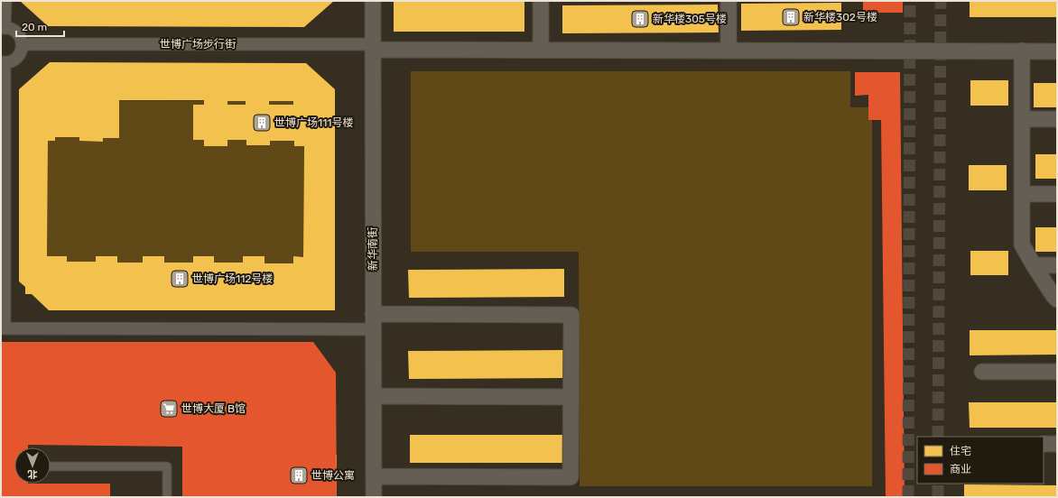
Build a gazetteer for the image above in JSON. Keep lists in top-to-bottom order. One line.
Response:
{"streets":{"street":["世博广场步行街","新华南街"]},"crossings":[["世博广场步行街","新华南街"]],"places":{"building":["新华楼302号楼","新华楼305号楼","世博广场111号楼","世博广场112号楼","世博公寓"],"supermarket":["世博大厦 B馆"]},"legend":["住宅","商业"],"scale_bar":"20 m","north":"bottom"}
